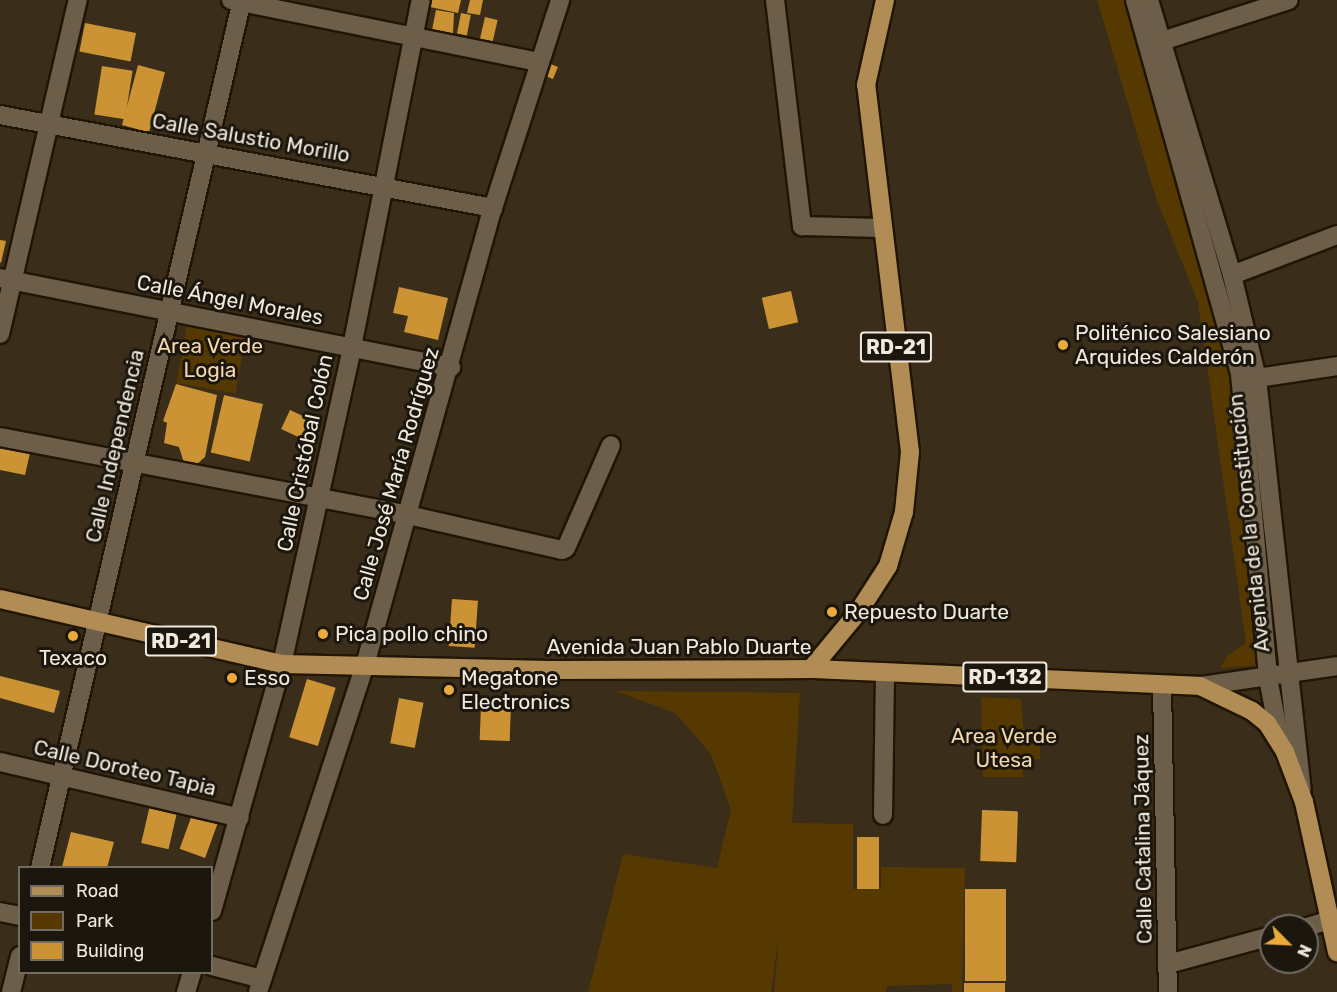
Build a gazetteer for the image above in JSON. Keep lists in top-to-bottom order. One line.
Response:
{"streets":{"main road":["RD-21","Avenida Juan Pablo Duarte","RD-132"],"street":["Calle Salustio Morillo","Calle Ángel Morales","Calle Independencia","Calle Cristóbal Colón","Calle José María Rodríguez","Avenida de la Constitución","Calle Doroteo Tapia","Calle Catalina Jáquez"]},"crossings":[["Calle Salustio Morillo","Calle Independencia"],["Calle Salustio Morillo","Calle Cristóbal Colón"],["Calle Salustio Morillo","Calle José María Rodríguez"],["Calle Ángel Morales","Calle Independencia"],["Calle Ángel Morales","Calle Cristóbal Colón"],["Calle Ángel Morales","Calle José María Rodríguez"],["RD-21","Avenida Juan Pablo Duarte"],["Calle Independencia","Avenida Juan Pablo Duarte"],["Calle Independencia","Calle Doroteo Tapia"],["Calle Cristóbal Colón","Avenida Juan Pablo Duarte"],["Calle Cristóbal Colón","Calle Doroteo Tapia"],["Calle José María Rodríguez","Avenida Juan Pablo Duarte"],["Avenida de la Constitución","Avenida Juan Pablo Duarte"],["Avenida de la Constitución","RD-132"],["Avenida Juan Pablo Duarte","RD-132"],["Avenida Juan Pablo Duarte","Calle Catalina Jáquez"]],"parks":["Area Verde Logia","Area Verde Utesa"],"places":["Politénico Salesiano Arquides Calderón","Repuesto Duarte","Pica pollo chino","Texaco","Esso","Megatone Electronics"],"legend":["Road","Park","Building"],"north":"bottom right"}
